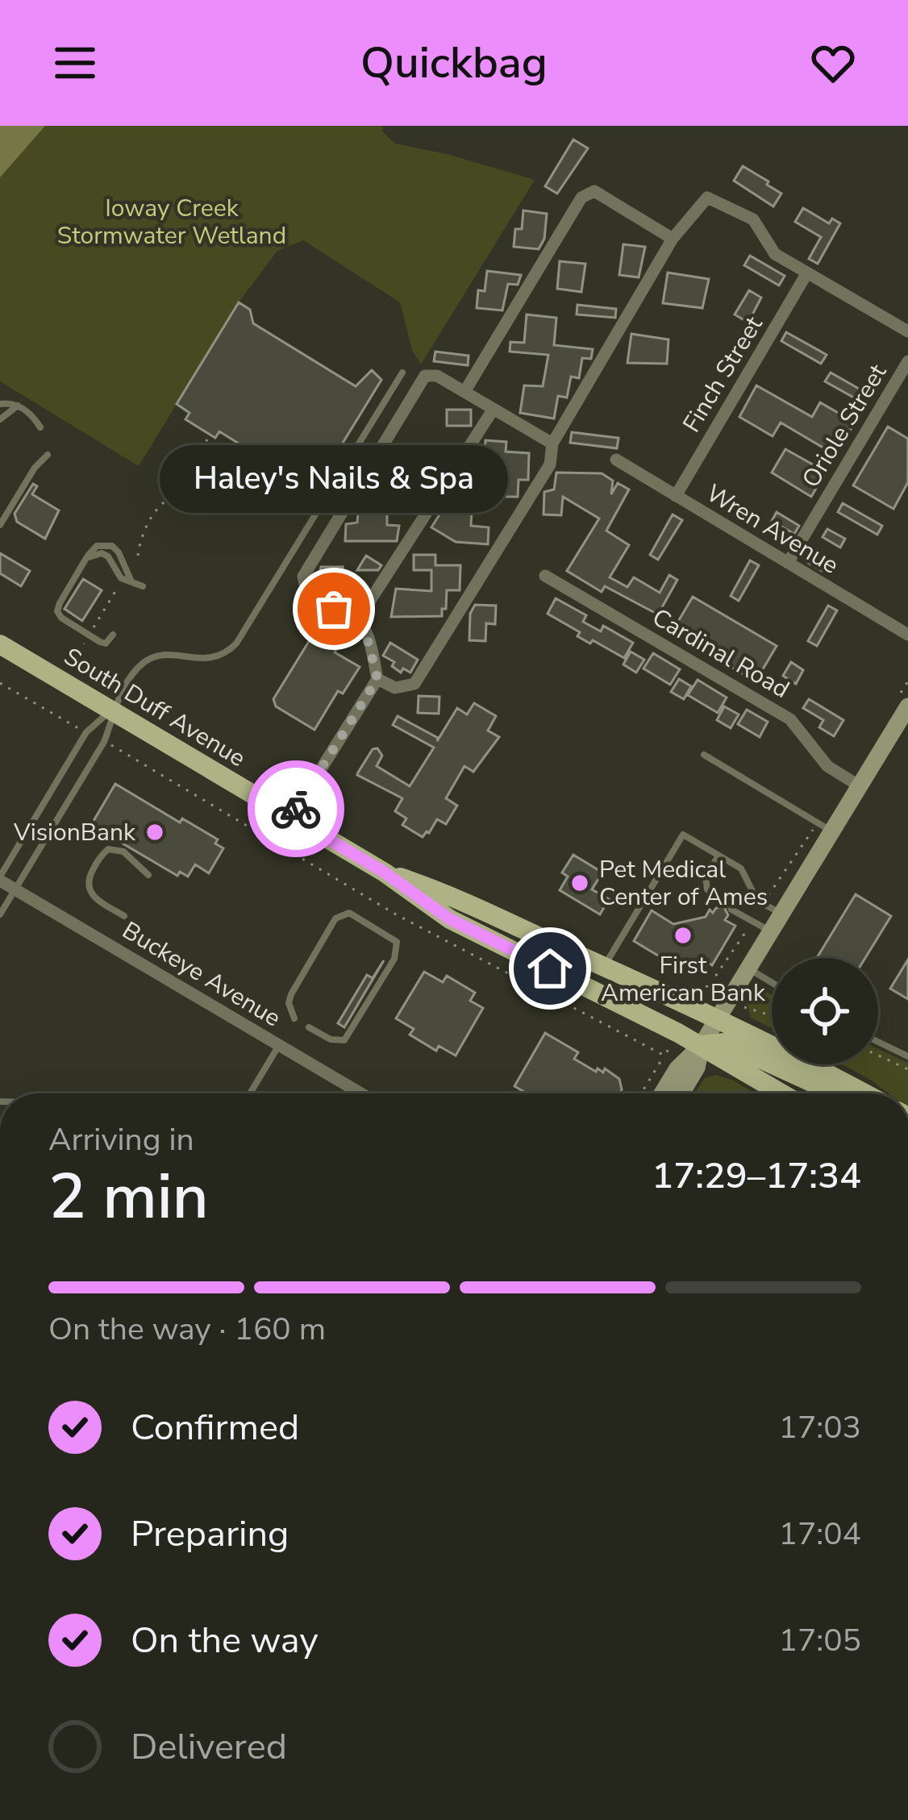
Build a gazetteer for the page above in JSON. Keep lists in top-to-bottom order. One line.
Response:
{"streets":{"main road":["South Duff Avenue"],"street":["Finch Street","Oriole Street","Wren Avenue","Cardinal Road","Buckeye Avenue"]},"crossings":[["Finch Street","Wren Avenue"],["Oriole Street","Wren Avenue"]],"parks":["Ioway Creek Stormwater Wetland"],"places":["Haley's Nails & Spa","VisionBank","Pet Medical Center of Ames","First American Bank"],"page":{"header":"Quickbag","bubble":"Haley's Nails & Spa","heading":["2 min","Arriving in","17:29–17:34"],"bar":"On the way · 160 m","list":[["Confirmed","17:03"],["Preparing","17:04"],["On the way","17:05"],"Delivered"]}}
